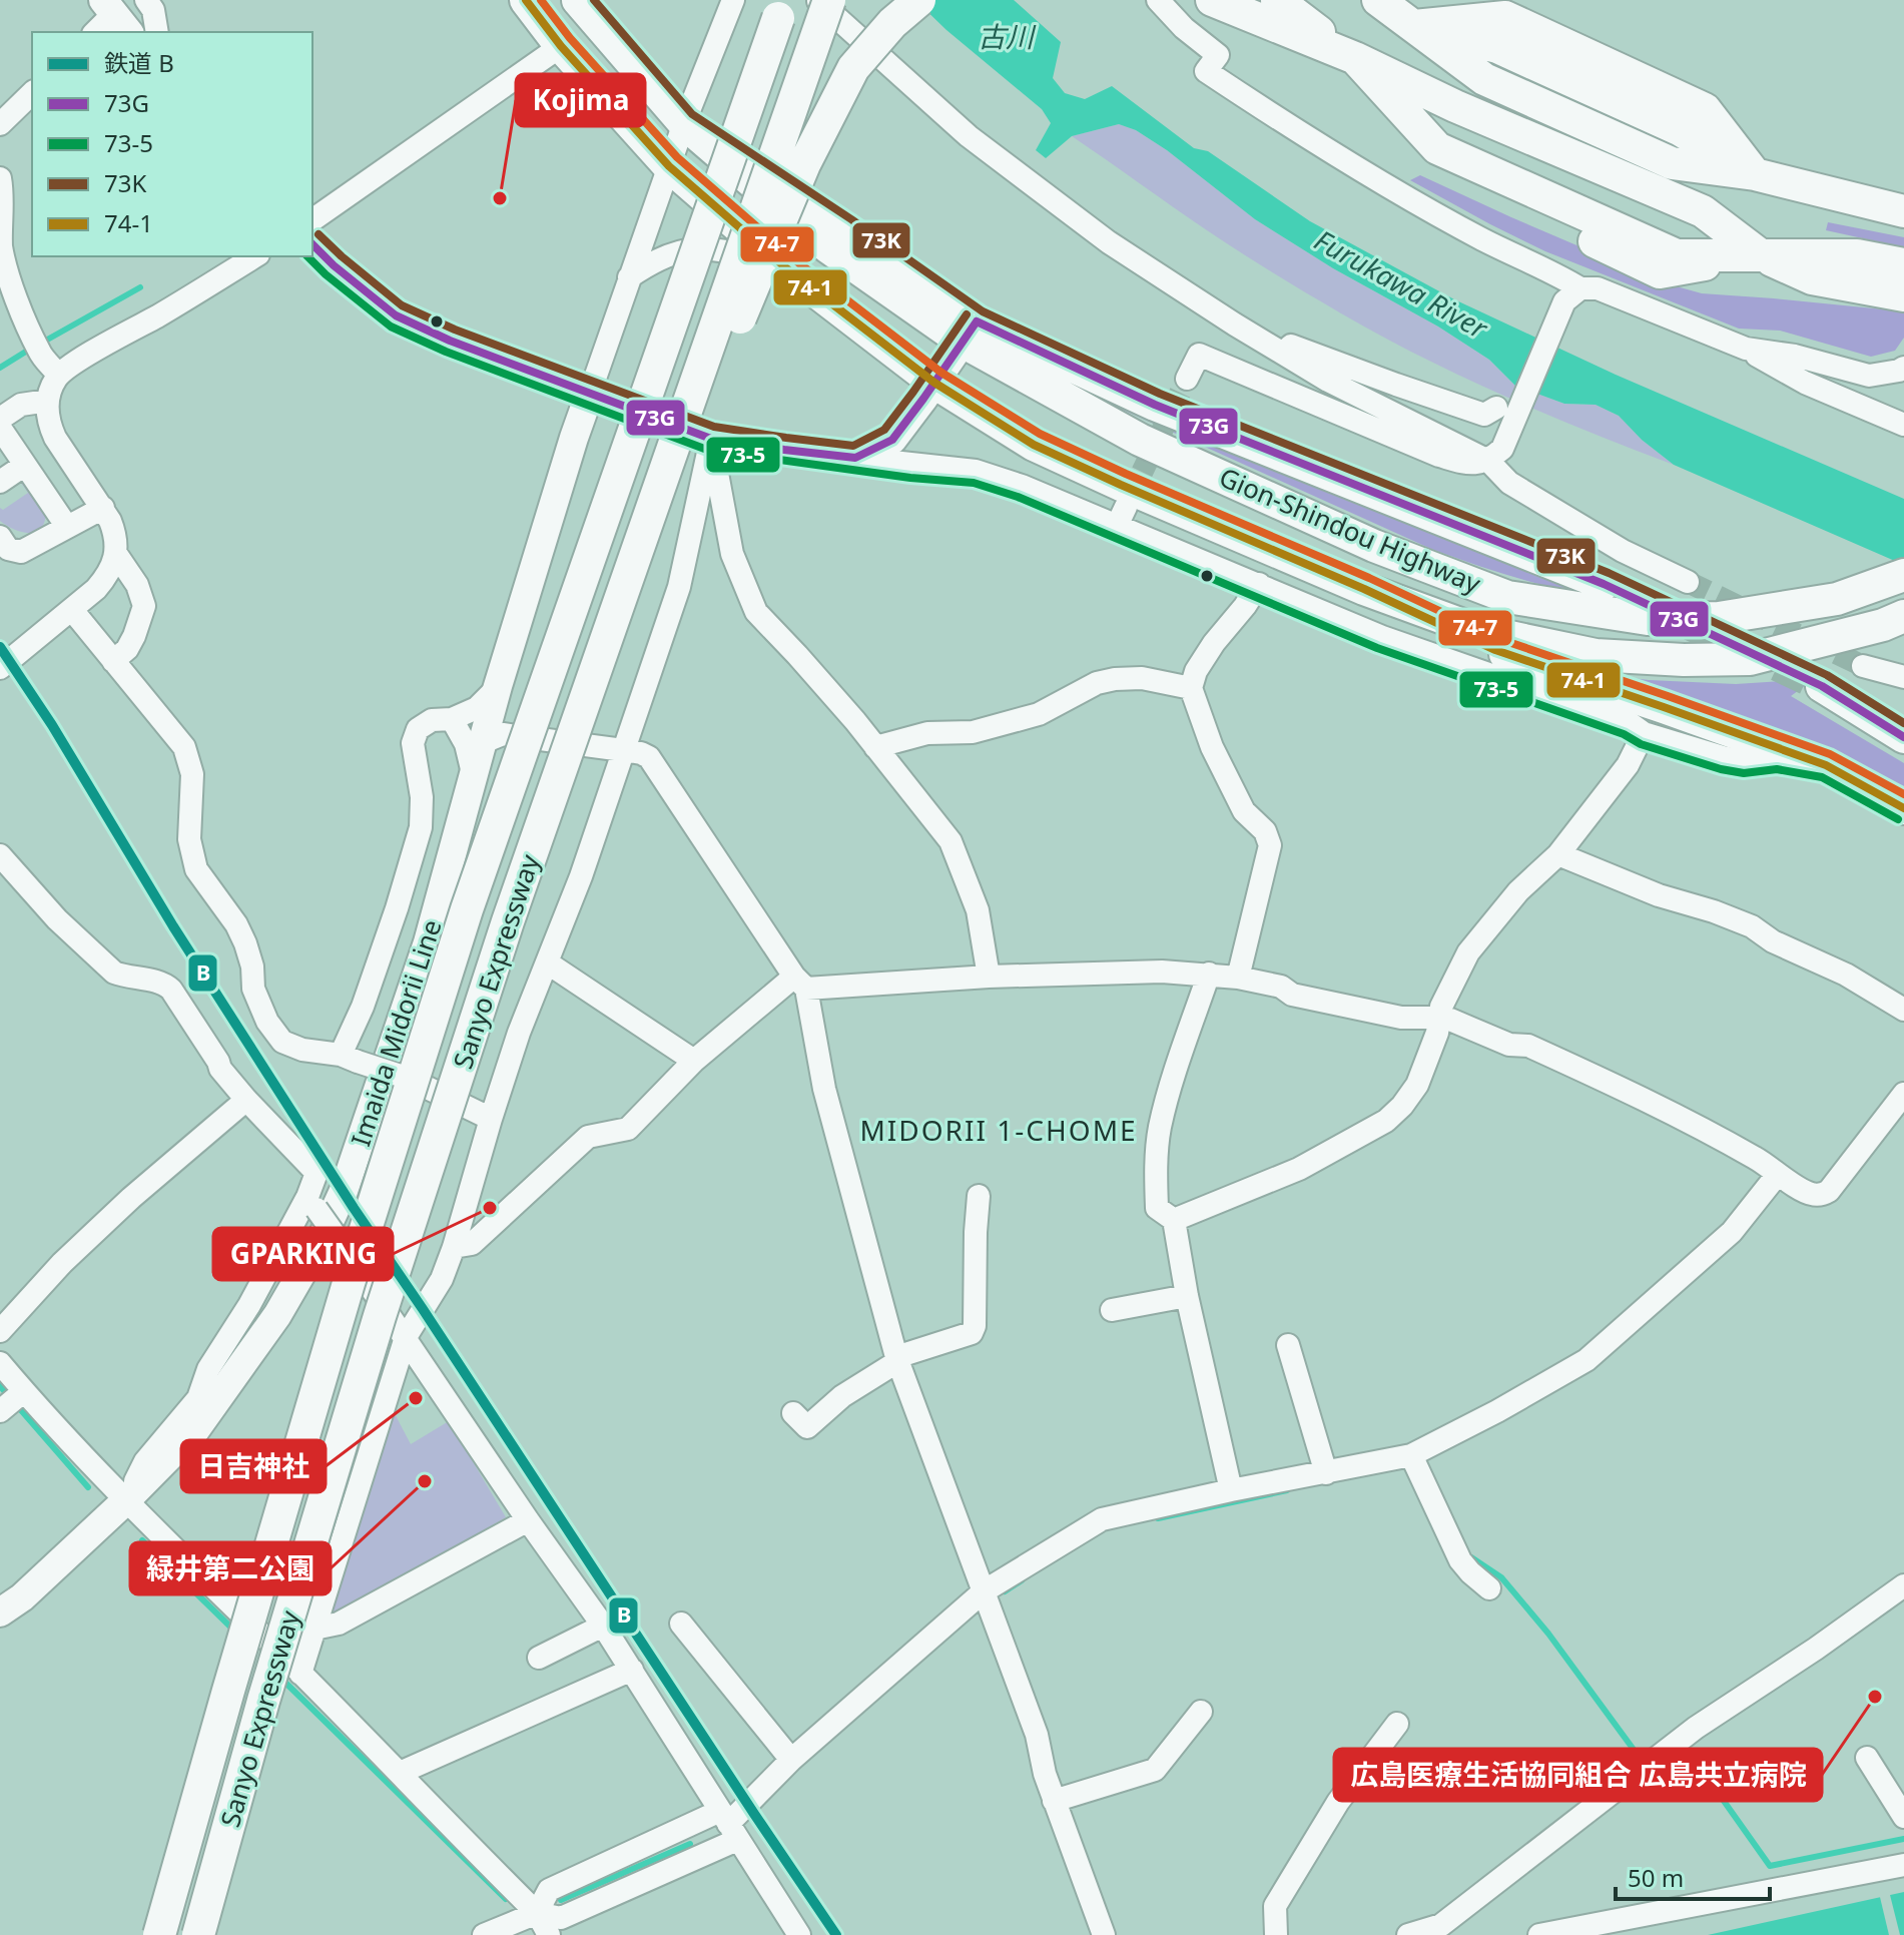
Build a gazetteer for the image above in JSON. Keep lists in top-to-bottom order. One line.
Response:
{"streets":{"highway":["Gion-Shindou Highway","Sanyo Expressway"],"main road":["Imaida Midorii Line"]},"districts":["MIDORII 1-CHOME"],"water":["古川","Furukawa River"],"places":["Kojima","GPARKING","日吉神社","緑井第二公園","広島医療生活協同組合 広島共立病院"],"lines":["transit line 73K","transit line 74-1","transit line 74-7","transit line 73G","transit line 73-5","rail line B"],"legend":["鉄道 B","73G","73-5","73K","74-1"],"scale_bar":"50 m"}
